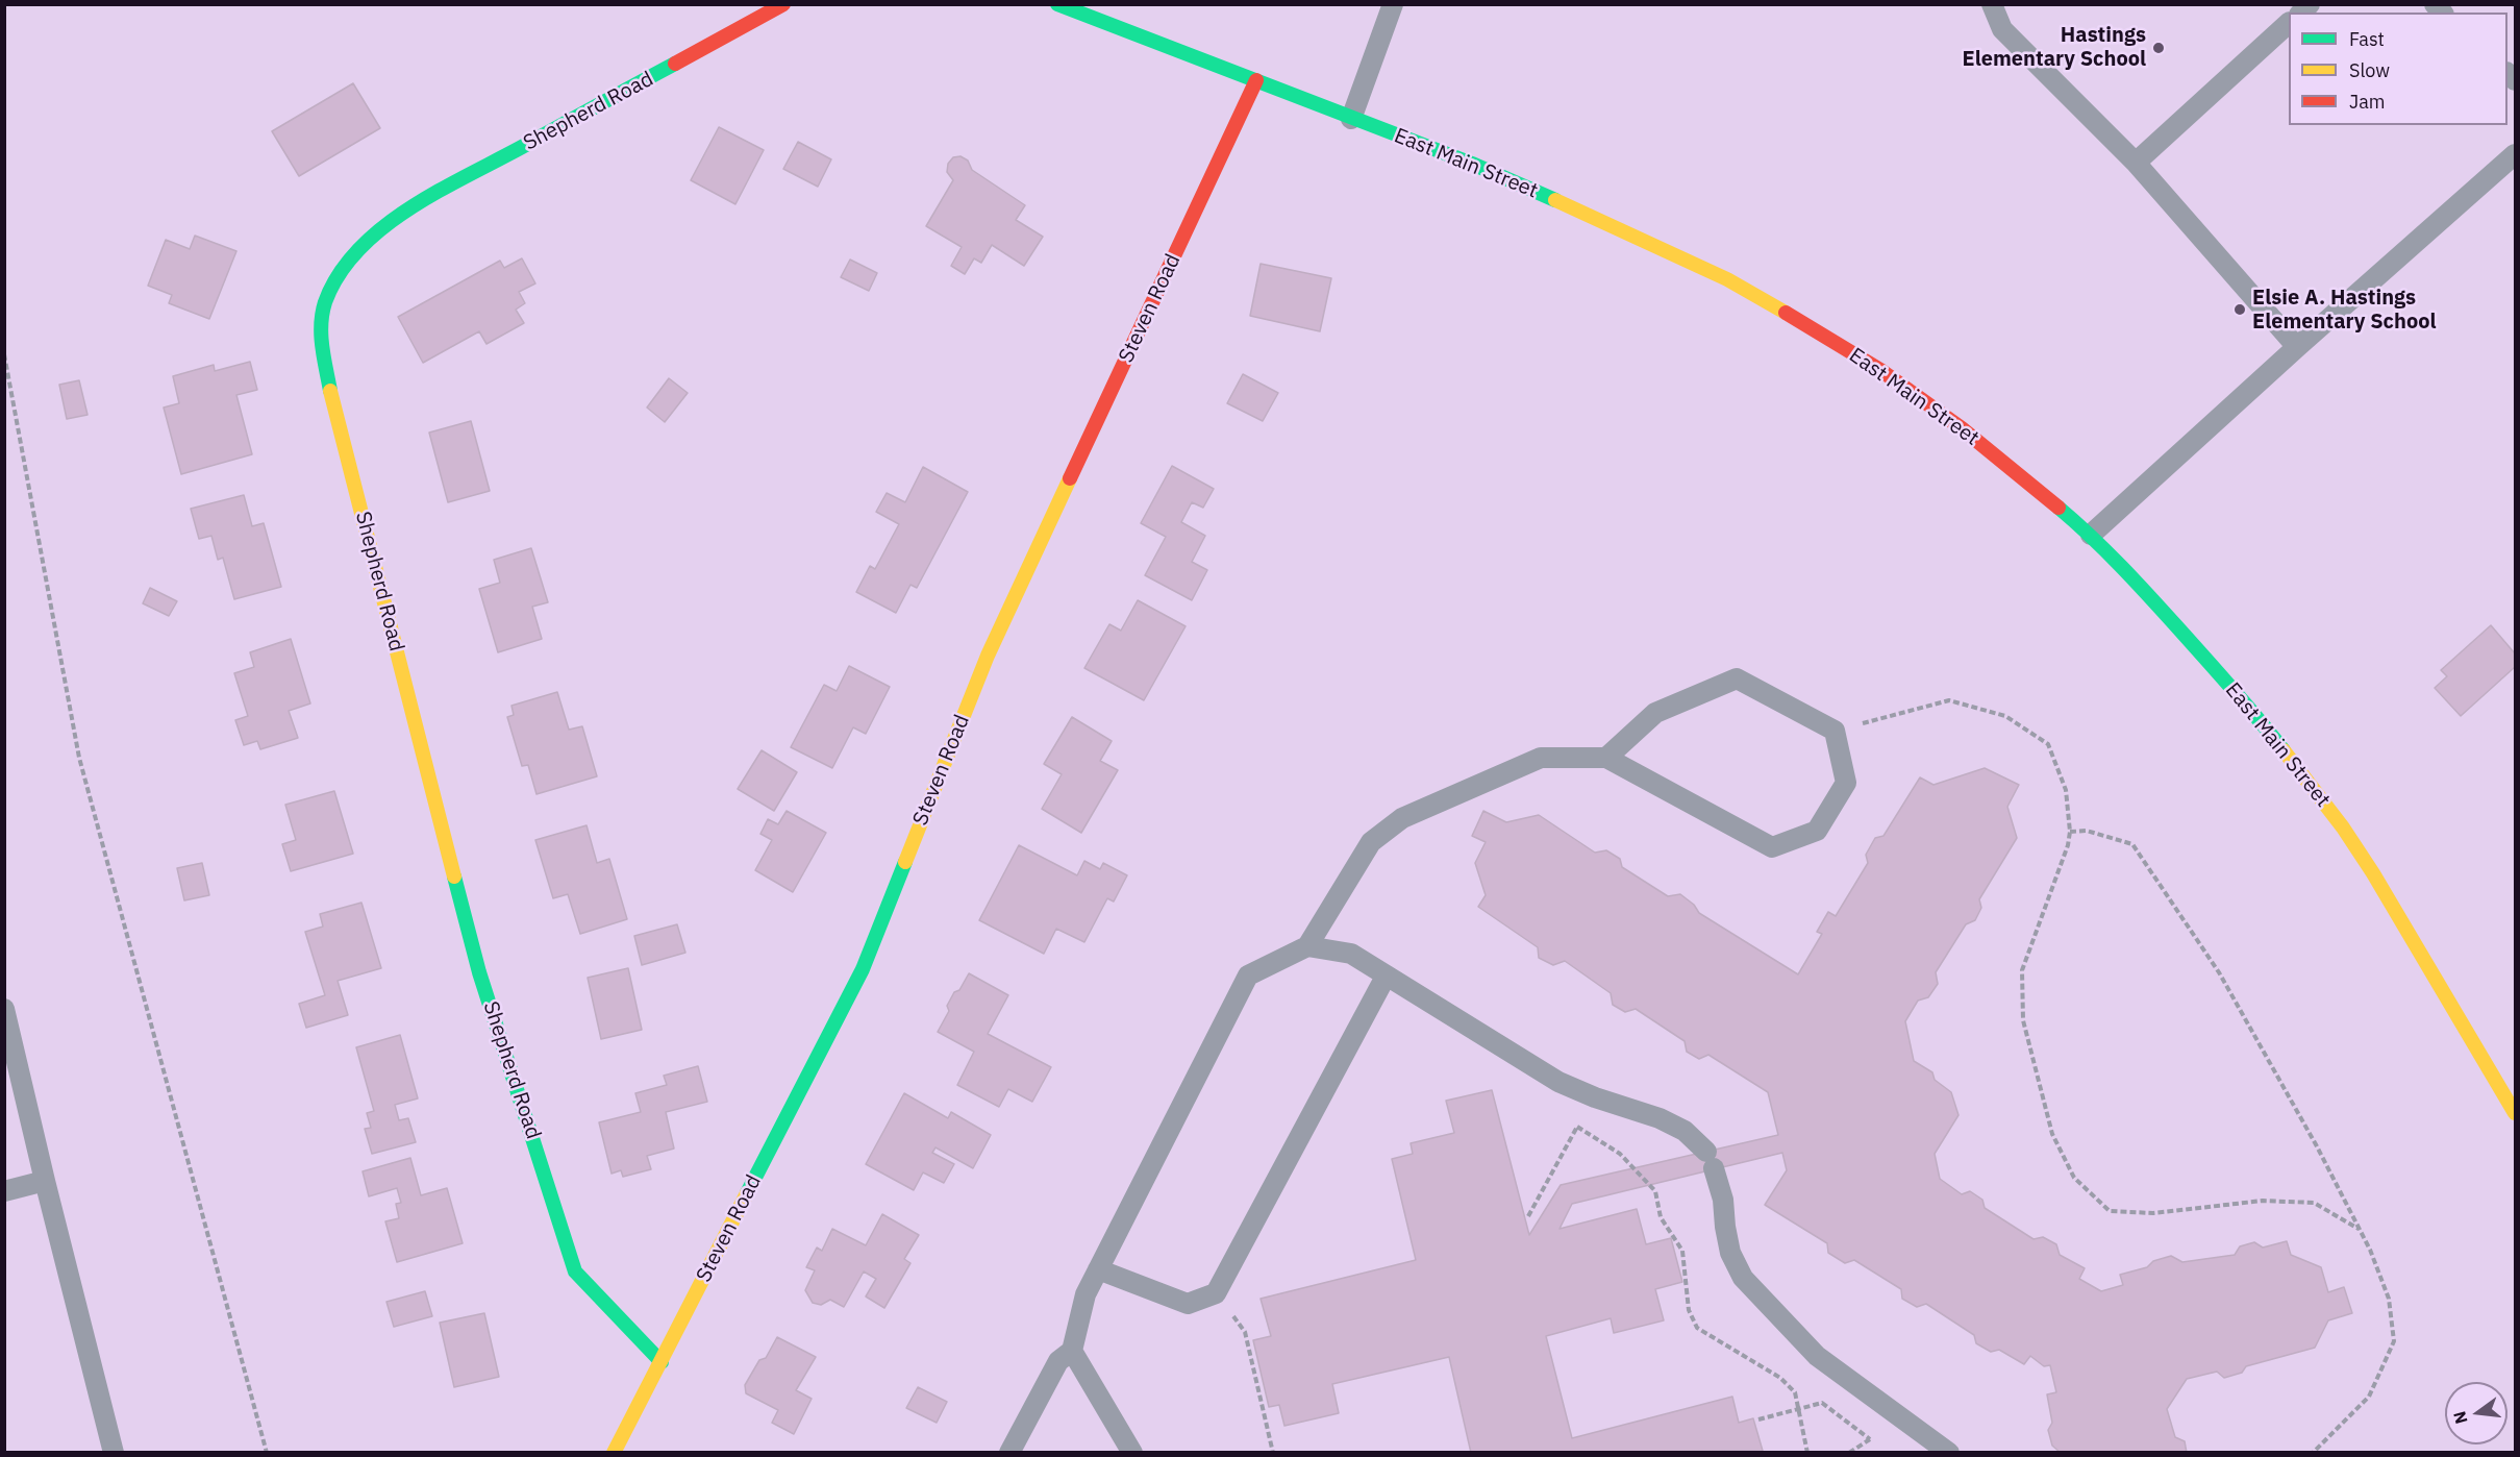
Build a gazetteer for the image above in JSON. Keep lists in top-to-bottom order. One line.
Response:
{"streets":{"street":["Shepherd Road","East Main Street","Steven Road"]},"crossings":[["Shepherd Road","Steven Road"],["East Main Street","Steven Road"]],"places":["Hastings Elementary School","Elsie A. Hastings Elementary School"],"legend":["Fast","Slow","Jam"],"north":"left"}
